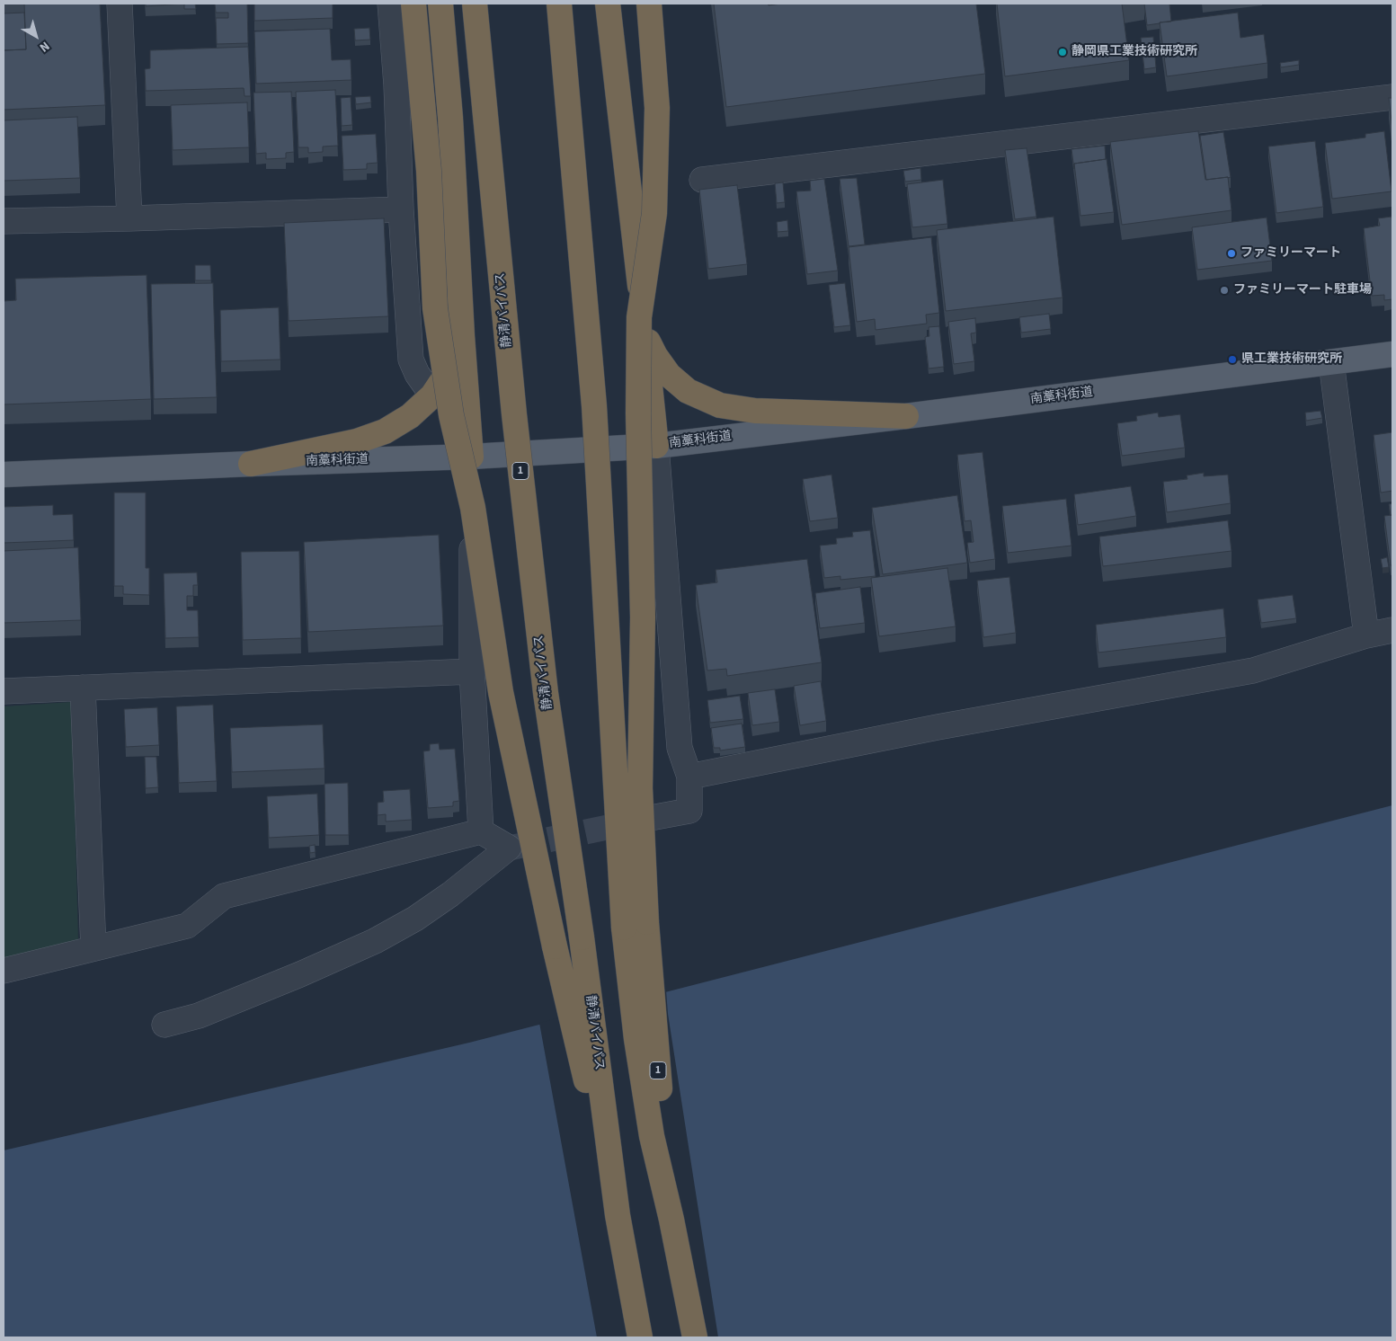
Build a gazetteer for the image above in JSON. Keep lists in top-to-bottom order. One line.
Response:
{"streets":{"highway":["静清バイパス","1"],"main road":["南藁科街道"]},"crossings":[["静清バイパス","1"]],"places":["静岡県工業技術研究所","ファミリーマート","ファミリーマート駐車場","県工業技術研究所"],"north":"bottom right"}
